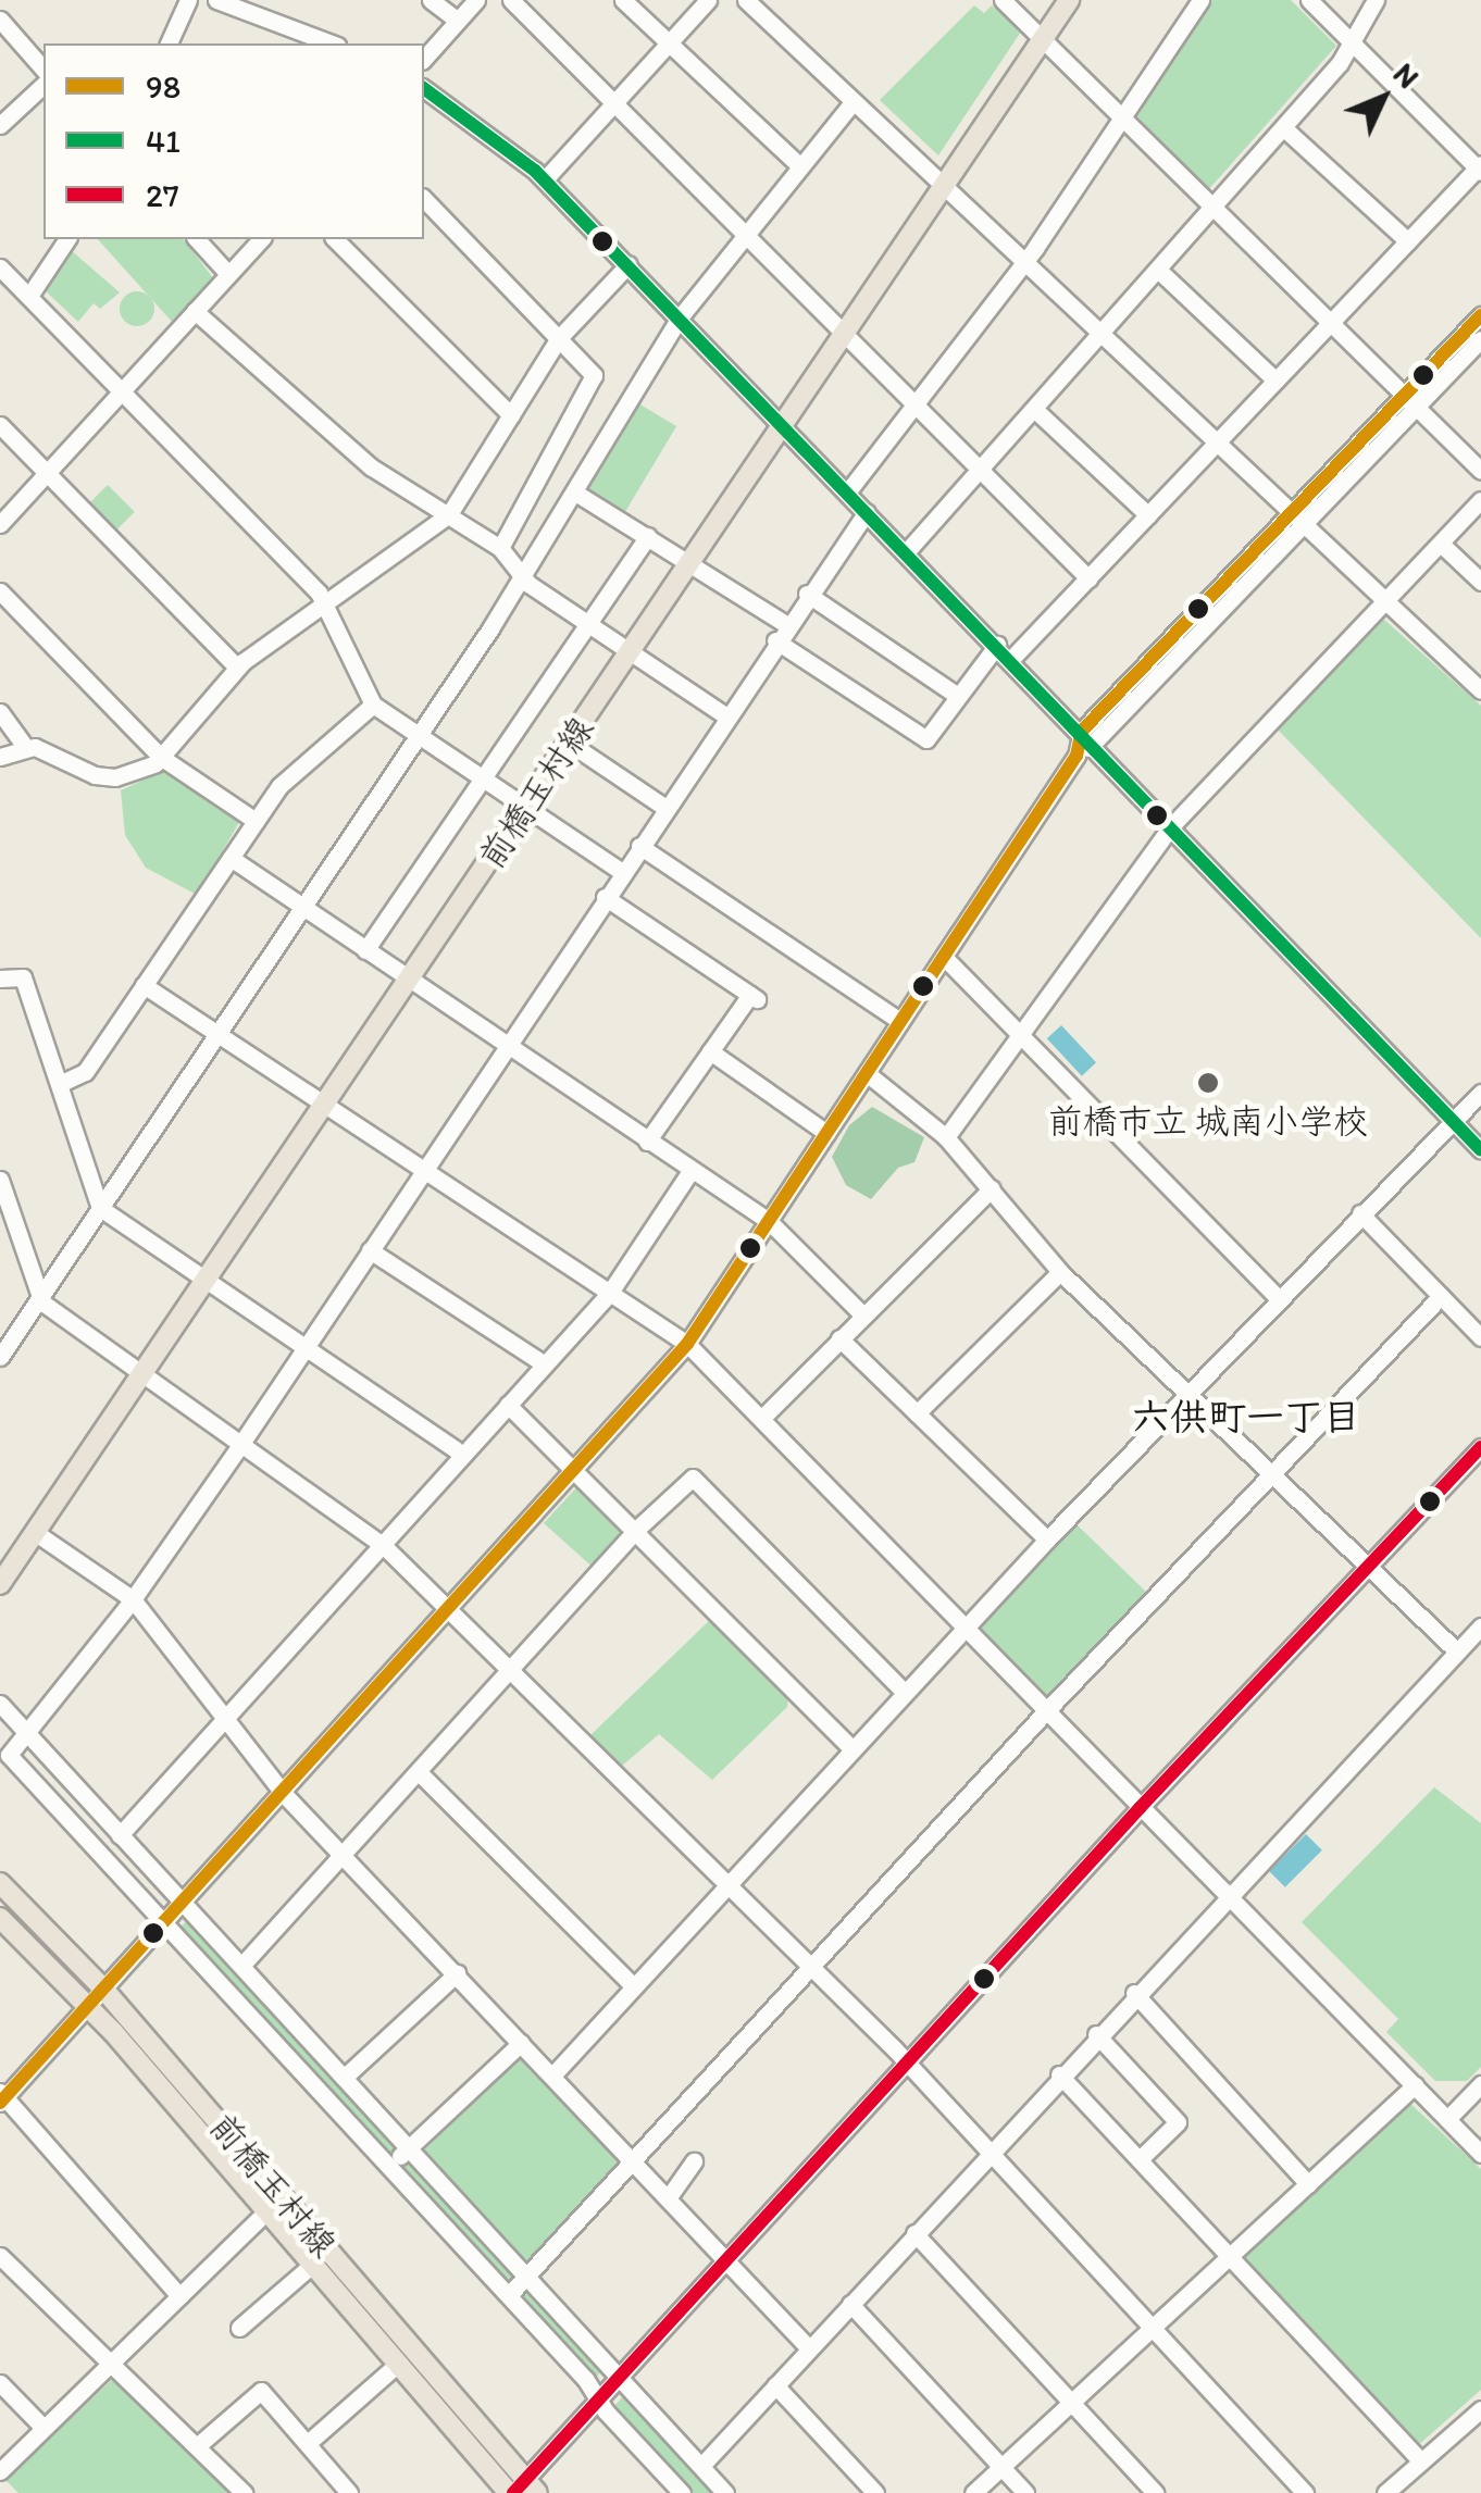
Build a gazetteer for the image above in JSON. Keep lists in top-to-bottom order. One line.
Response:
{"streets":{"main road":["前橋玉村線"]},"districts":["六供町一丁目"],"places":["前橋市立 城南小学校"],"lines":["transit line 41","transit line 98","transit line 27"],"legend":["98","41","27"],"north":"top right"}
